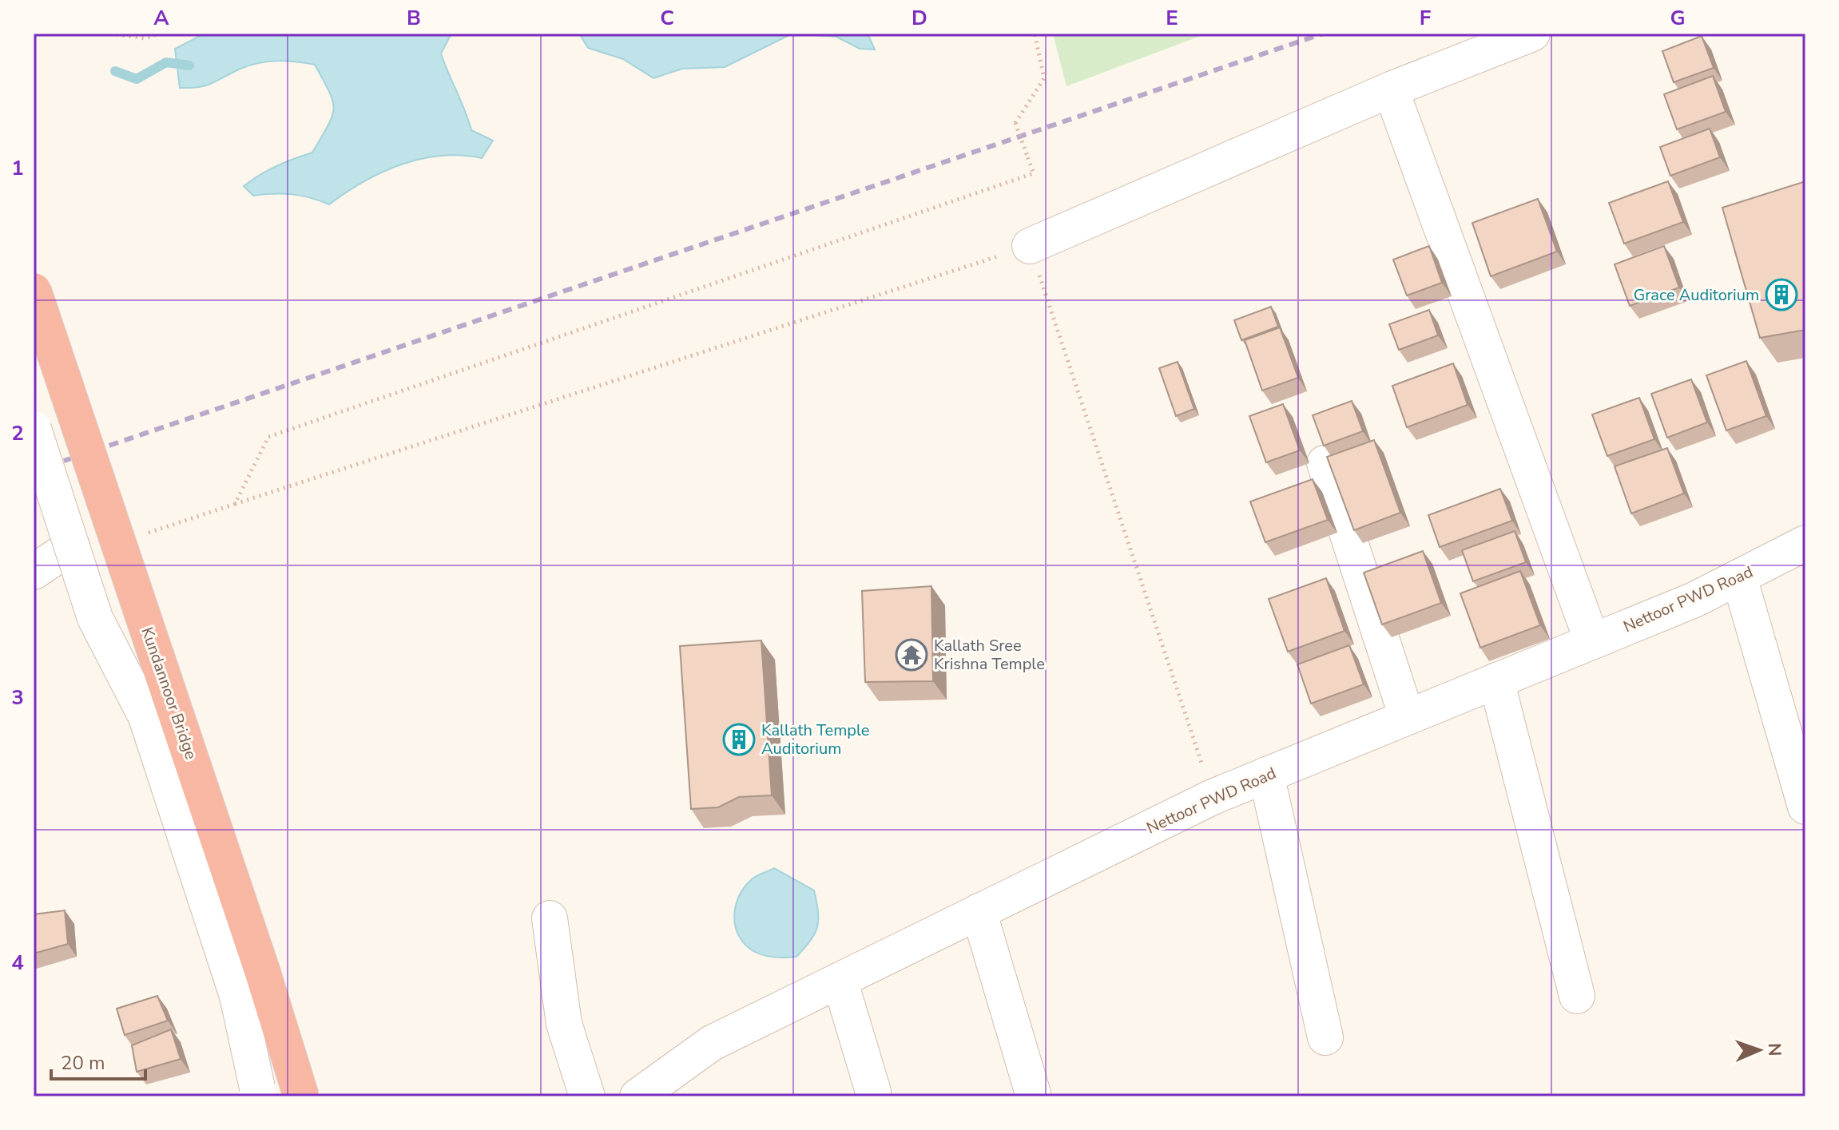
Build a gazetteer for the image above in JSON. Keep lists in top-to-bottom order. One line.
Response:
{"streets":{"highway":["Kundannoor Bridge"],"street":["Nettoor PWD Road"]},"places":{"building":["Grace Auditorium","Kallath Temple Auditorium"],"temple":["Kallath Sree Krishna Temple"]},"scale_bar":"20 m","north":"right","grid":{"columns":["A","B","C","D","E","F","G"],"rows":["1","2","3","4"]}}
